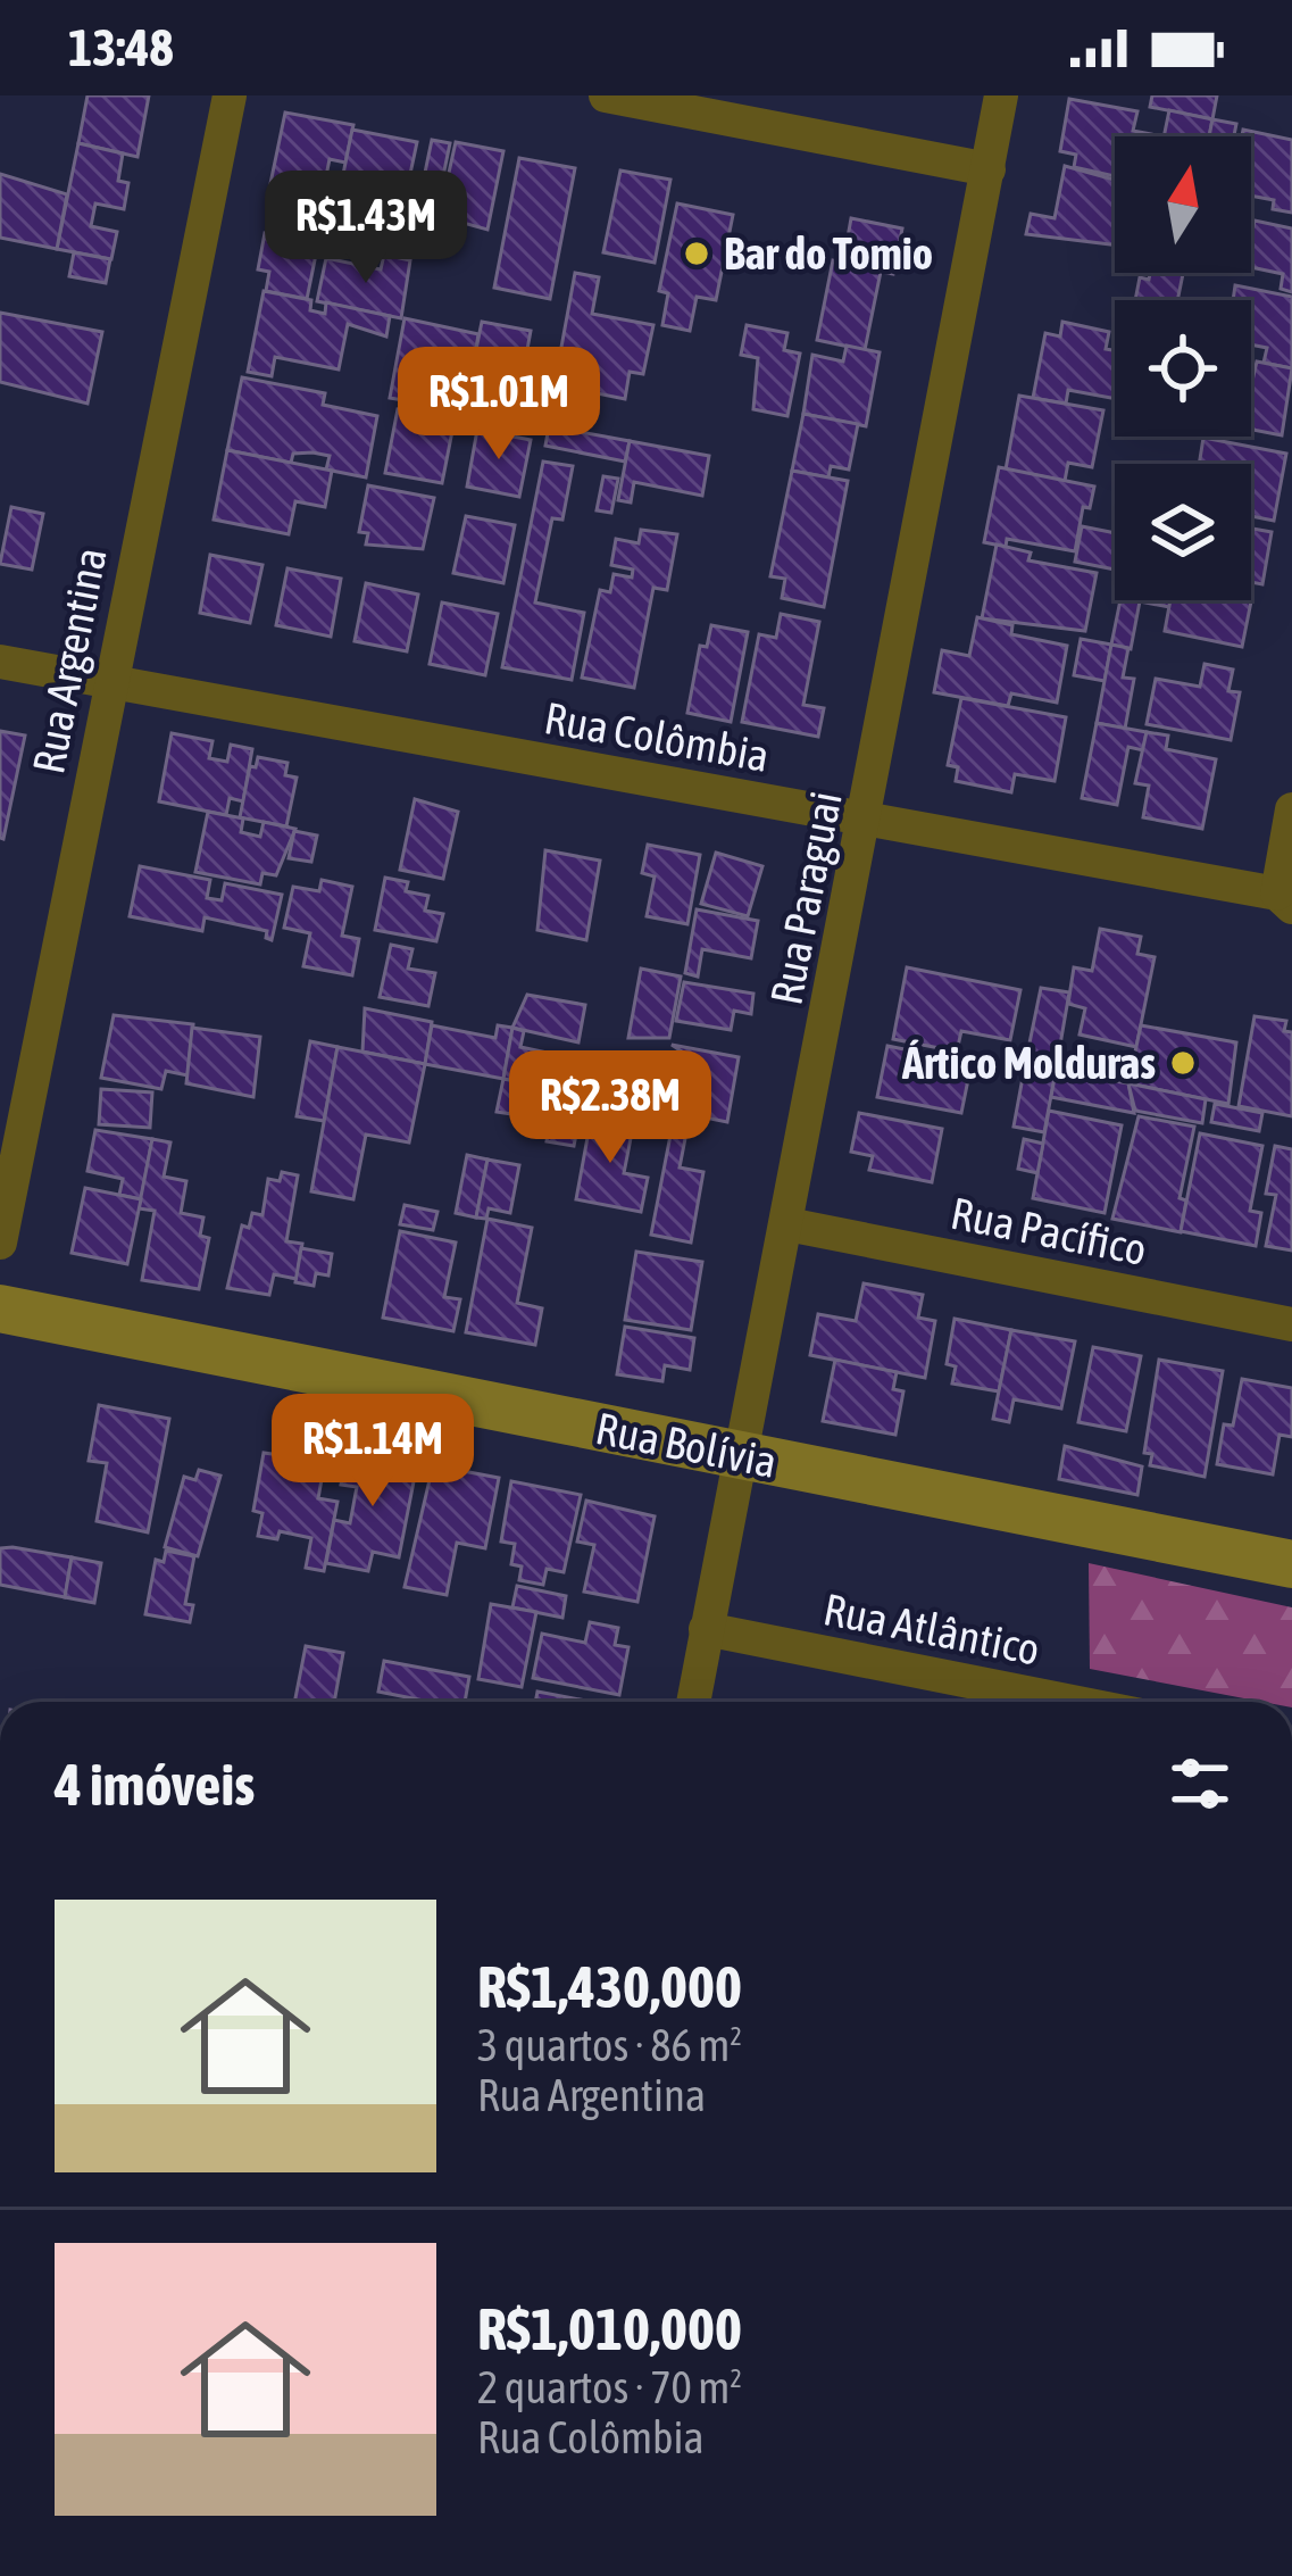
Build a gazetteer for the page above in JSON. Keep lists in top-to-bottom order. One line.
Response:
{"streets":{"street":["Rua Argentina","Rua Colômbia","Rua Paraguai","Rua Pacífico","Rua Bolívia","Rua Atlântico"]},"crossings":[["Rua Argentina","Rua Colômbia"],["Rua Colômbia","Rua Paraguai"],["Rua Paraguai","Rua Pacífico"],["Rua Paraguai","Rua Bolívia"],["Rua Paraguai","Rua Atlântico"]],"places":["Bar do Tomio","Ártico Molduras"],"north":"top","page":{"status":"13:48","price":["R$1.43M","R$1.01M","R$2.38M","R$1.14M"],"heading":"4 imóveis","list":[{"name":"R$1,430,000","note":"3 quartos · 86 m² · Rua Argentina"},{"name":"R$1,010,000","note":"2 quartos · 70 m² · Rua Colômbia"}]}}
